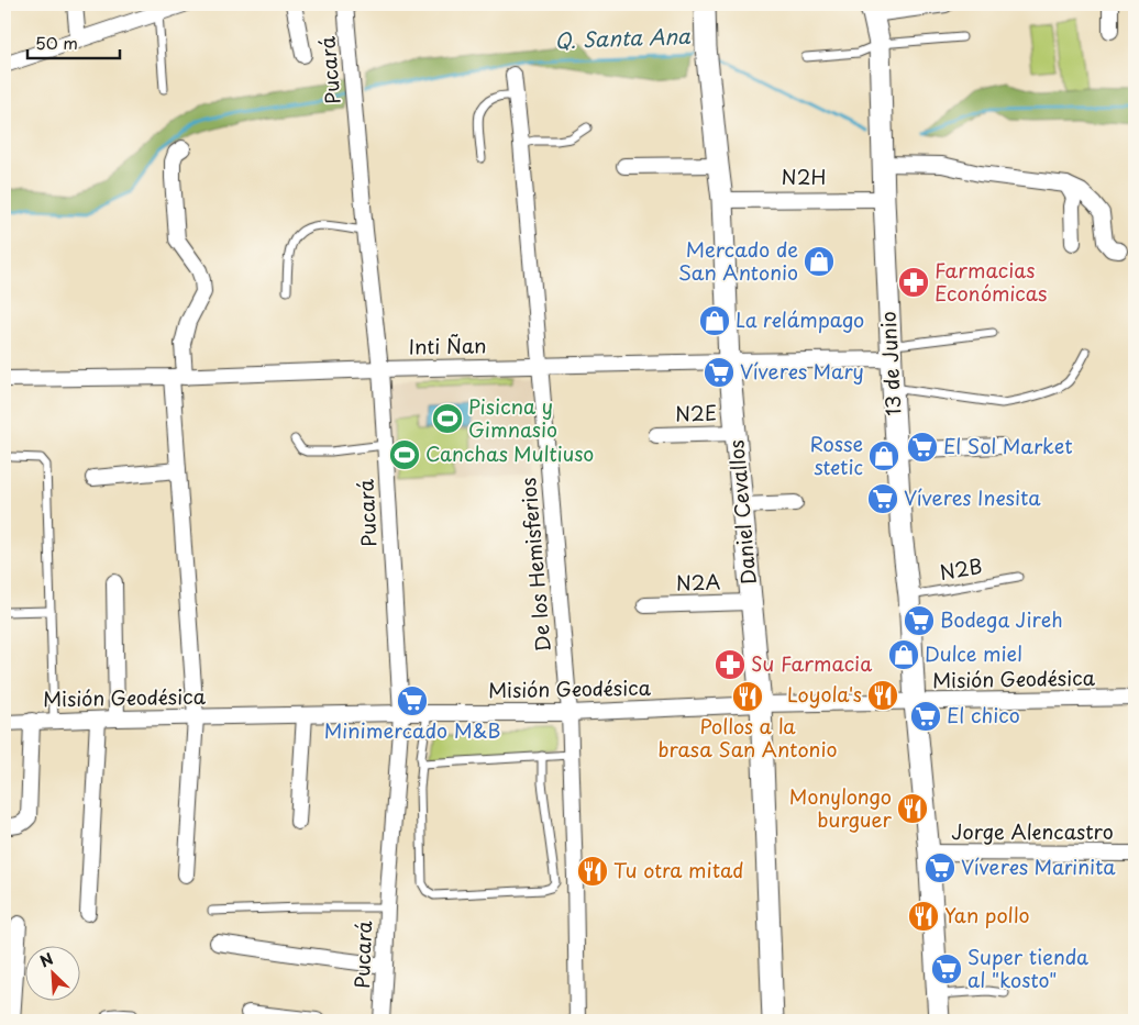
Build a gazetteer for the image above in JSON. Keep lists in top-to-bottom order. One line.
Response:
{"streets":{"street":["Pucará","N2H","Inti Ñan","13 de Junio","N2E","Daniel Cevallos","De los Hemisferios","N2A","Misión Geodésica","Jorge Alencastro"],"lane":["N2B"]},"crossings":[["Pucará","Inti Ñan"],["Pucará","Misión Geodésica"],["N2H","13 de Junio"],["N2H","Daniel Cevallos"],["Inti Ñan","13 de Junio"],["Inti Ñan","Daniel Cevallos"],["Inti Ñan","De los Hemisferios"],["13 de Junio","N2B"],["13 de Junio","Misión Geodésica"],["13 de Junio","Jorge Alencastro"],["N2E","Daniel Cevallos"],["Daniel Cevallos","N2A"],["Daniel Cevallos","Misión Geodésica"],["De los Hemisferios","Misión Geodésica"]],"water":["Q. Santa Ana"],"places":{"shop":["Mercado de San Antonio","La relámpago","Rosse stetic","Dulce miel"],"pharmacy":["Farmacias Económicas","Su Farmacia"],"supermarket":["Víveres Mary","El Sol Market","Víveres Inesita","Bodega Jireh","Minimercado M&B","El chico","Víveres Marinita","Super tienda al \"kosto\""],"sports":["Pisicna y Gimnasio","Canchas Multiuso"],"restaurant":["Loyola's","Pollos a la brasa San Antonio","Monylongo burguer","Tu otra mitad","Yan pollo"]},"scale_bar":"50 m","north":"top left"}
